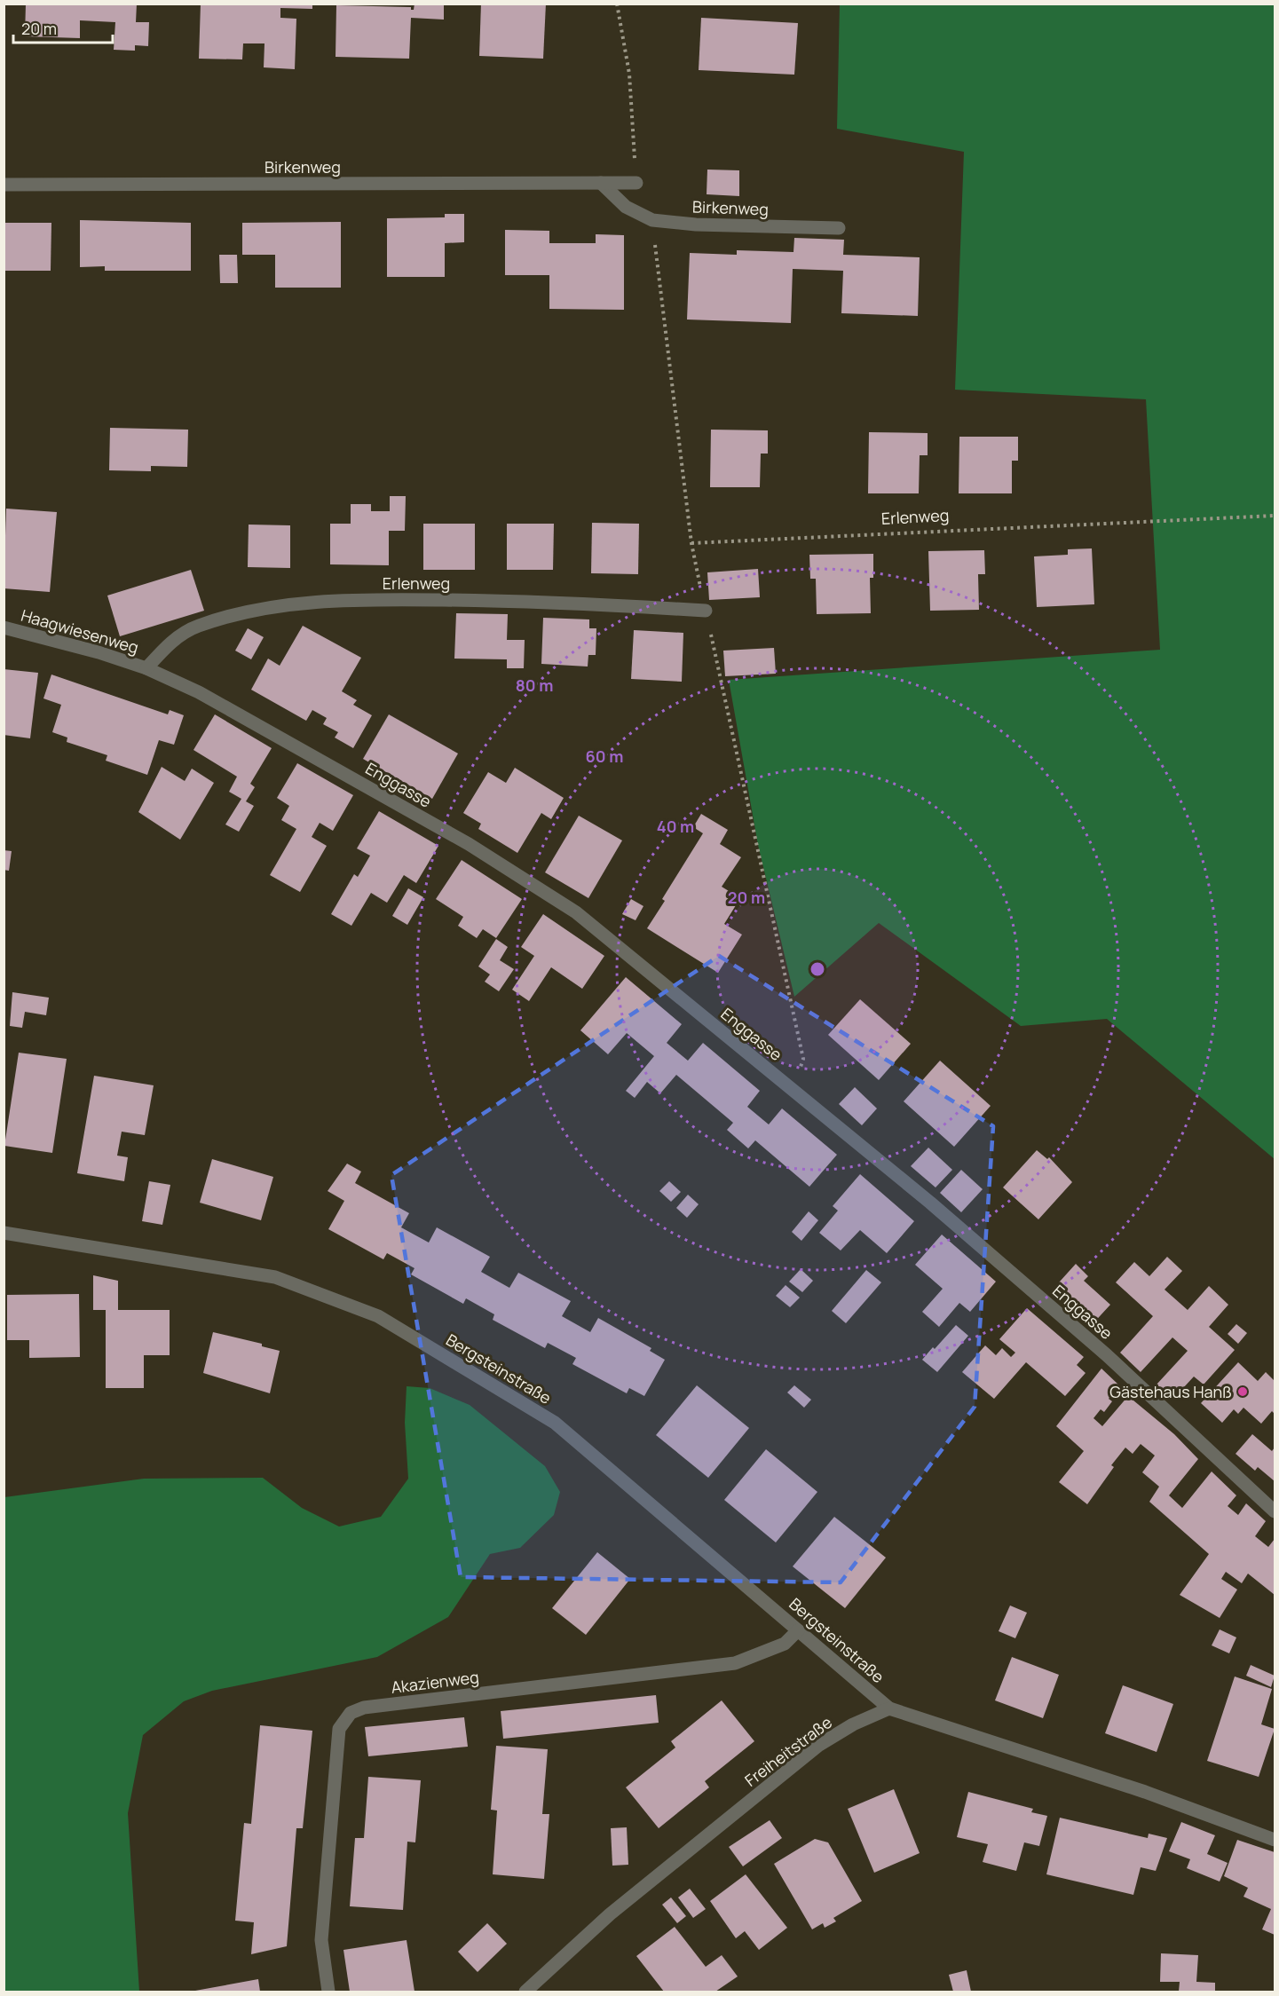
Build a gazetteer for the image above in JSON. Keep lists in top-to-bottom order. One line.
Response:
{"streets":{"street":["Birkenweg","Erlenweg","Haagwiesenweg","Enggasse","Bergsteinstraße","Akazienweg","Freiheitstraße"]},"crossings":[["Erlenweg","Haagwiesenweg"],["Erlenweg","Enggasse"],["Haagwiesenweg","Enggasse"],["Bergsteinstraße","Akazienweg"],["Bergsteinstraße","Freiheitstraße"]],"places":["Gästehaus Hanß"],"scale_bar":"20 m","rings":["80 m","60 m","40 m","20 m"]}
